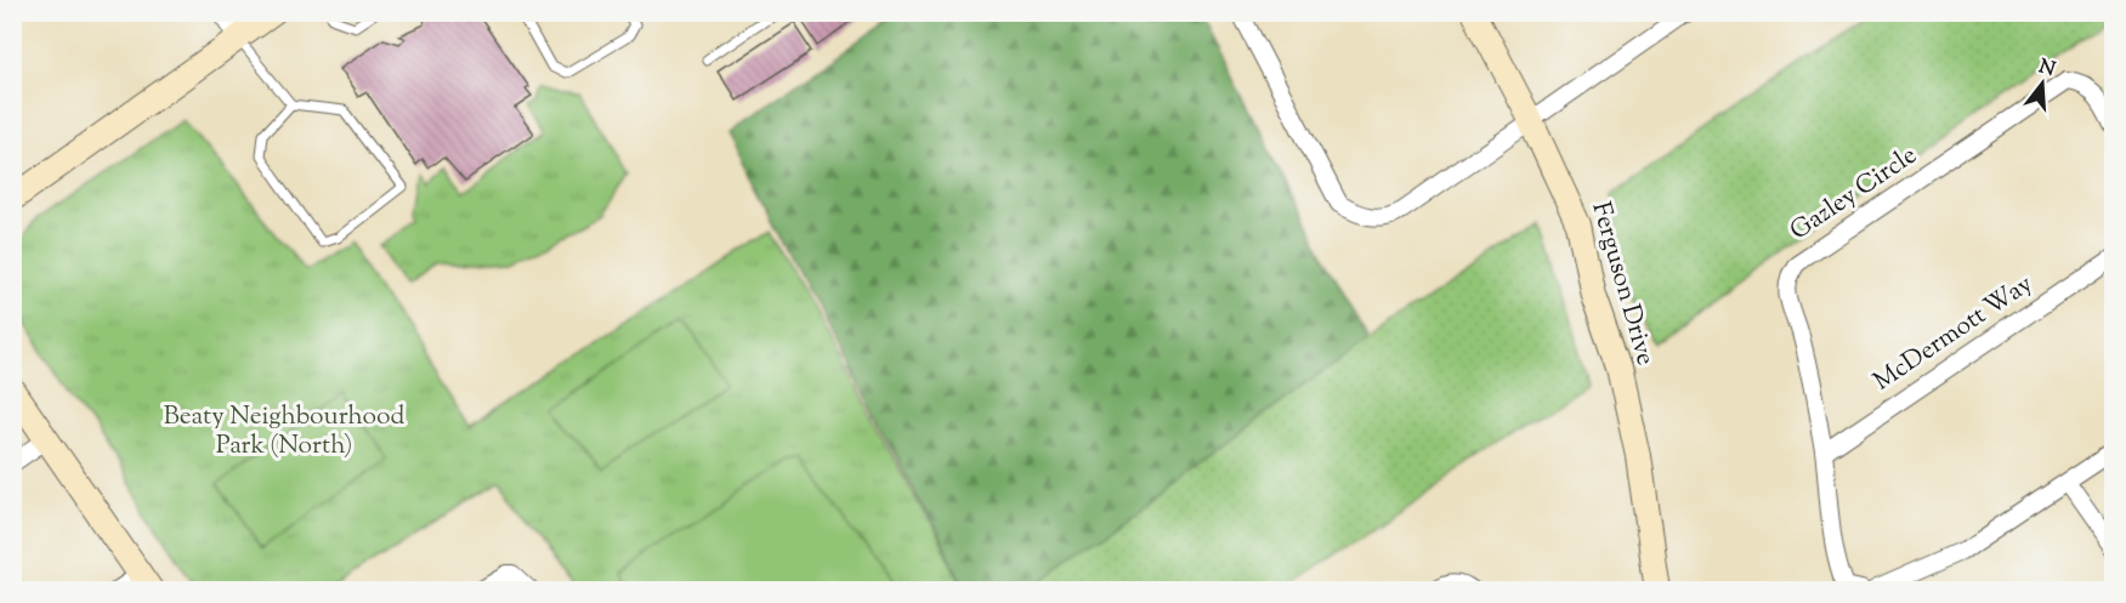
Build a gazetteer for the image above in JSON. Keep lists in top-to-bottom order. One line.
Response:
{"streets":{"street":["Gazley Circle","Ferguson Drive","McDermott Way"]},"crossings":[["Gazley Circle","McDermott Way"]],"parks":["Beaty Neighbourhood Park (North)"],"north":"top"}
